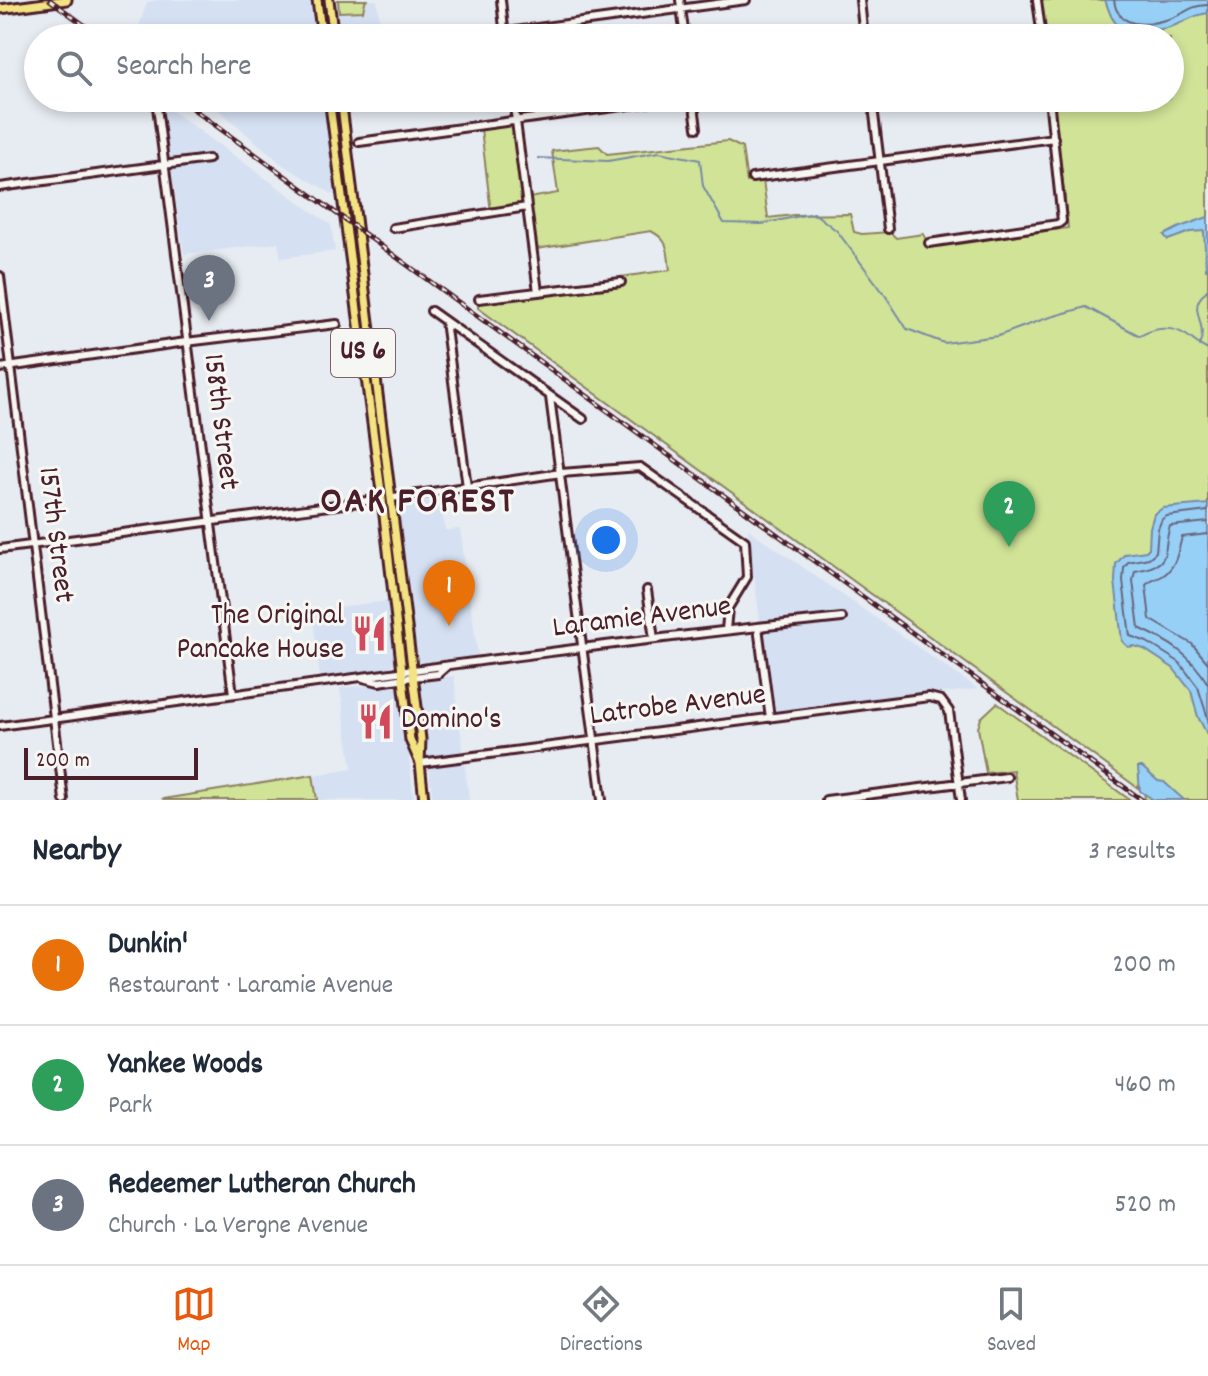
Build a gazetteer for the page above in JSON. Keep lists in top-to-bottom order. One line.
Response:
{"streets":{"main road":["US 6"],"street":["158th Street","157th Street","Laramie Avenue","Latrobe Avenue"]},"crossings":[["US 6","Laramie Avenue"],["US 6","Latrobe Avenue"],["158th Street","Laramie Avenue"],["157th Street","Laramie Avenue"]],"districts":["OAK FOREST"],"places":{"restaurant":["The Original Pancake House","Domino's"]},"scale_bar":"200 m","page":{"search":"Search here","pins":["3","2","1"],"scale":"200 m","heading":["Nearby","3 results"],"list":[{"mark":"1","name":"Dunkin'","note":"Restaurant · Laramie Avenue","value":"200 m"},{"mark":"2","name":"Yankee Woods","note":"Park","value":"460 m"},{"mark":"3","name":"Redeemer Lutheran Church","note":"Church · La Vergne Avenue","value":"520 m"}],"nav":["Map","Directions","Saved"]}}
